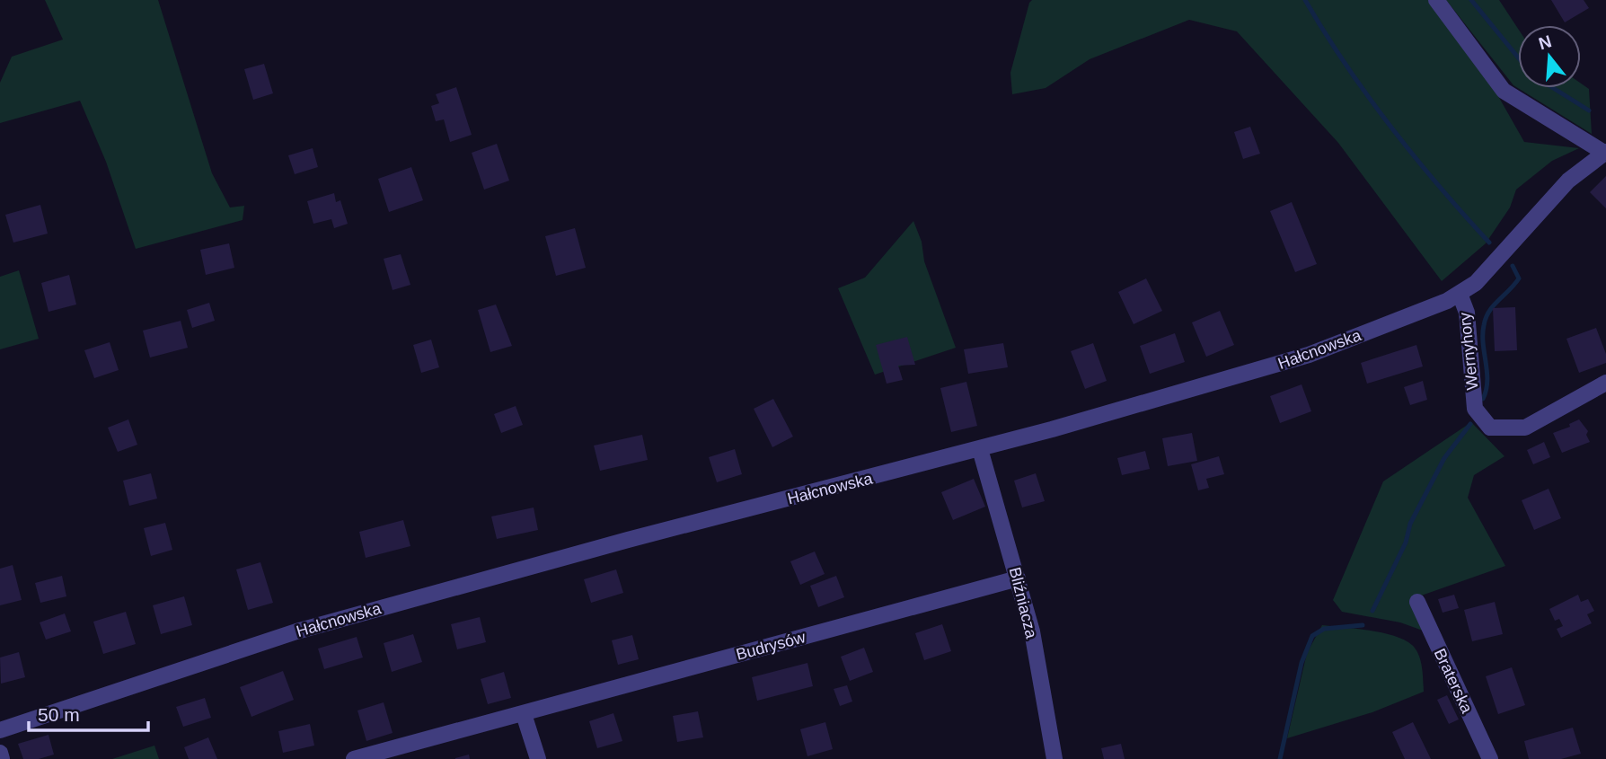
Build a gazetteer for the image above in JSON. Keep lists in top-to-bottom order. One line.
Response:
{"streets":{"street":["Hałcnowska","Wernyhory","Bliźniacza","Budrysów","Braterska"]},"crossings":[["Hałcnowska","Wernyhory"],["Hałcnowska","Bliźniacza"],["Bliźniacza","Budrysów"]],"scale_bar":"50 m","north":"top"}
